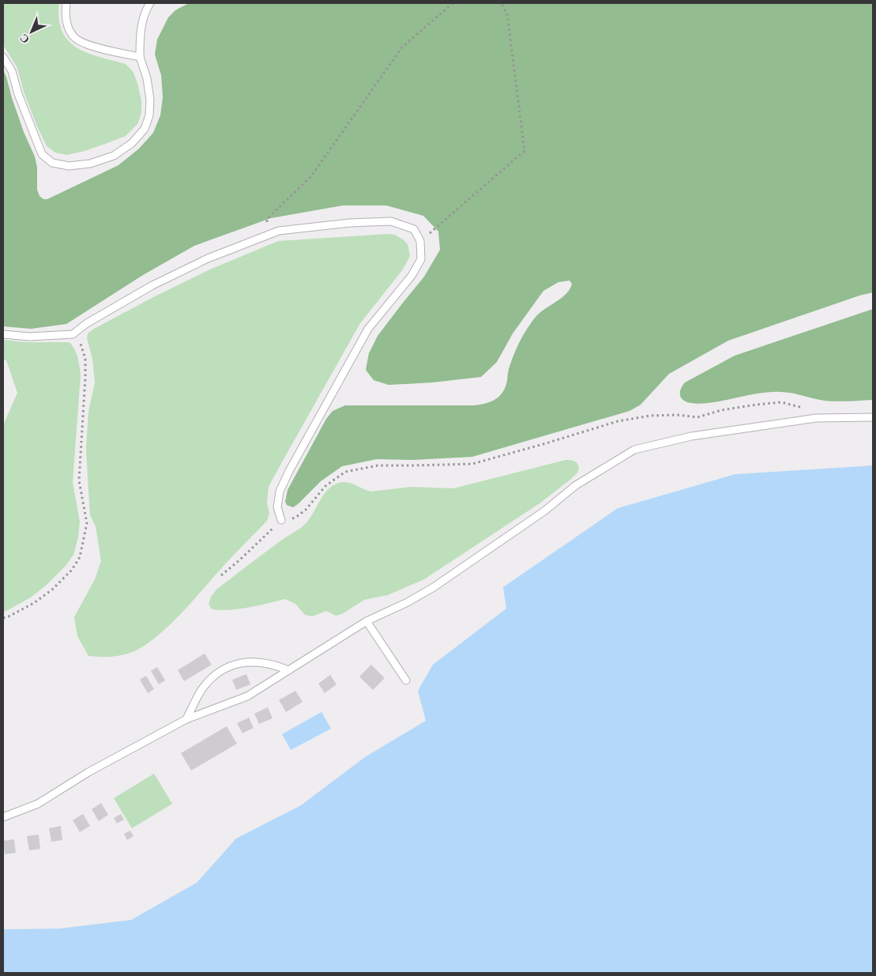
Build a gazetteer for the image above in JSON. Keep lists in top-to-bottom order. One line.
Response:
{"north":"bottom left"}
